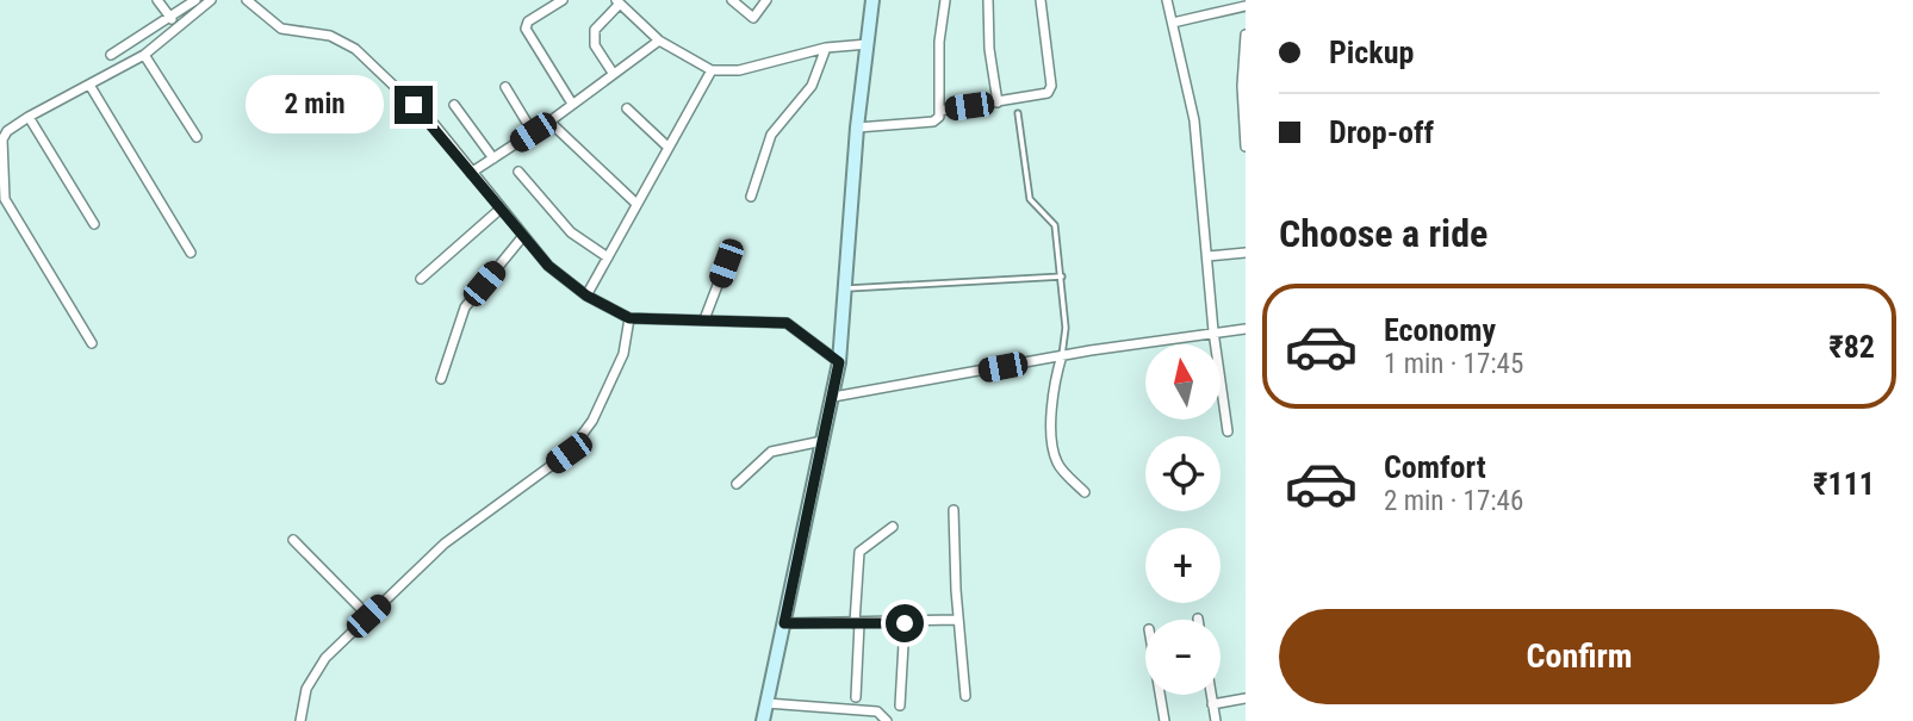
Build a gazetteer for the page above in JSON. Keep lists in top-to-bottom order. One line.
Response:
{"north":"top","page":{"banner":["Pickup","Drop-off"],"bubble":"2 min","heading":"Choose a ride","list":[{"name":"Economy","note":"1 min · 17:45","value":"₹82"},{"name":"Comfort","note":"2 min · 17:46","value":"₹111"}],"map_buttons":["+","−"],"buttons":"Confirm"}}
